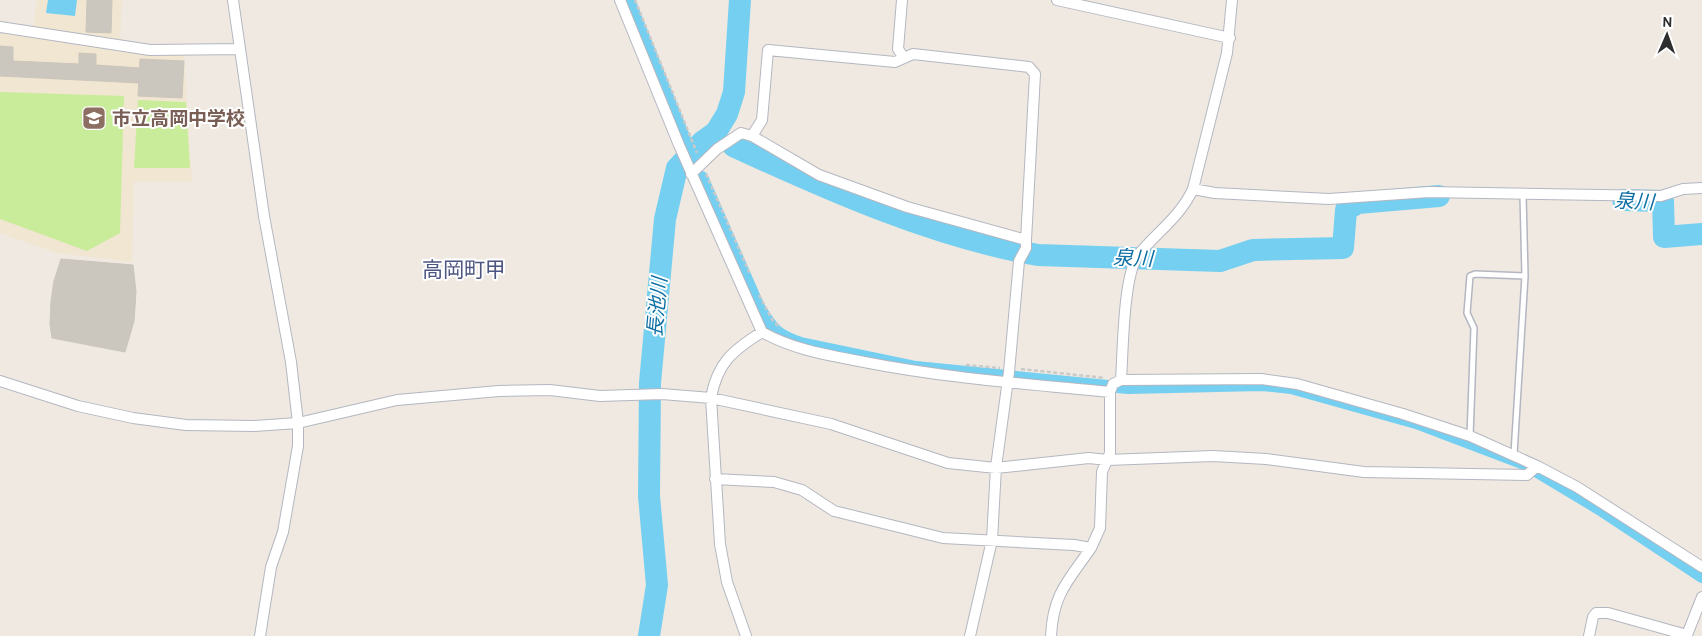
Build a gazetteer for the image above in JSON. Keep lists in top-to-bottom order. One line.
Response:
{"districts":["高岡町甲"],"water":["泉川","長池川"],"places":{"school or university":["市立高岡中学校"]},"north":"top"}
